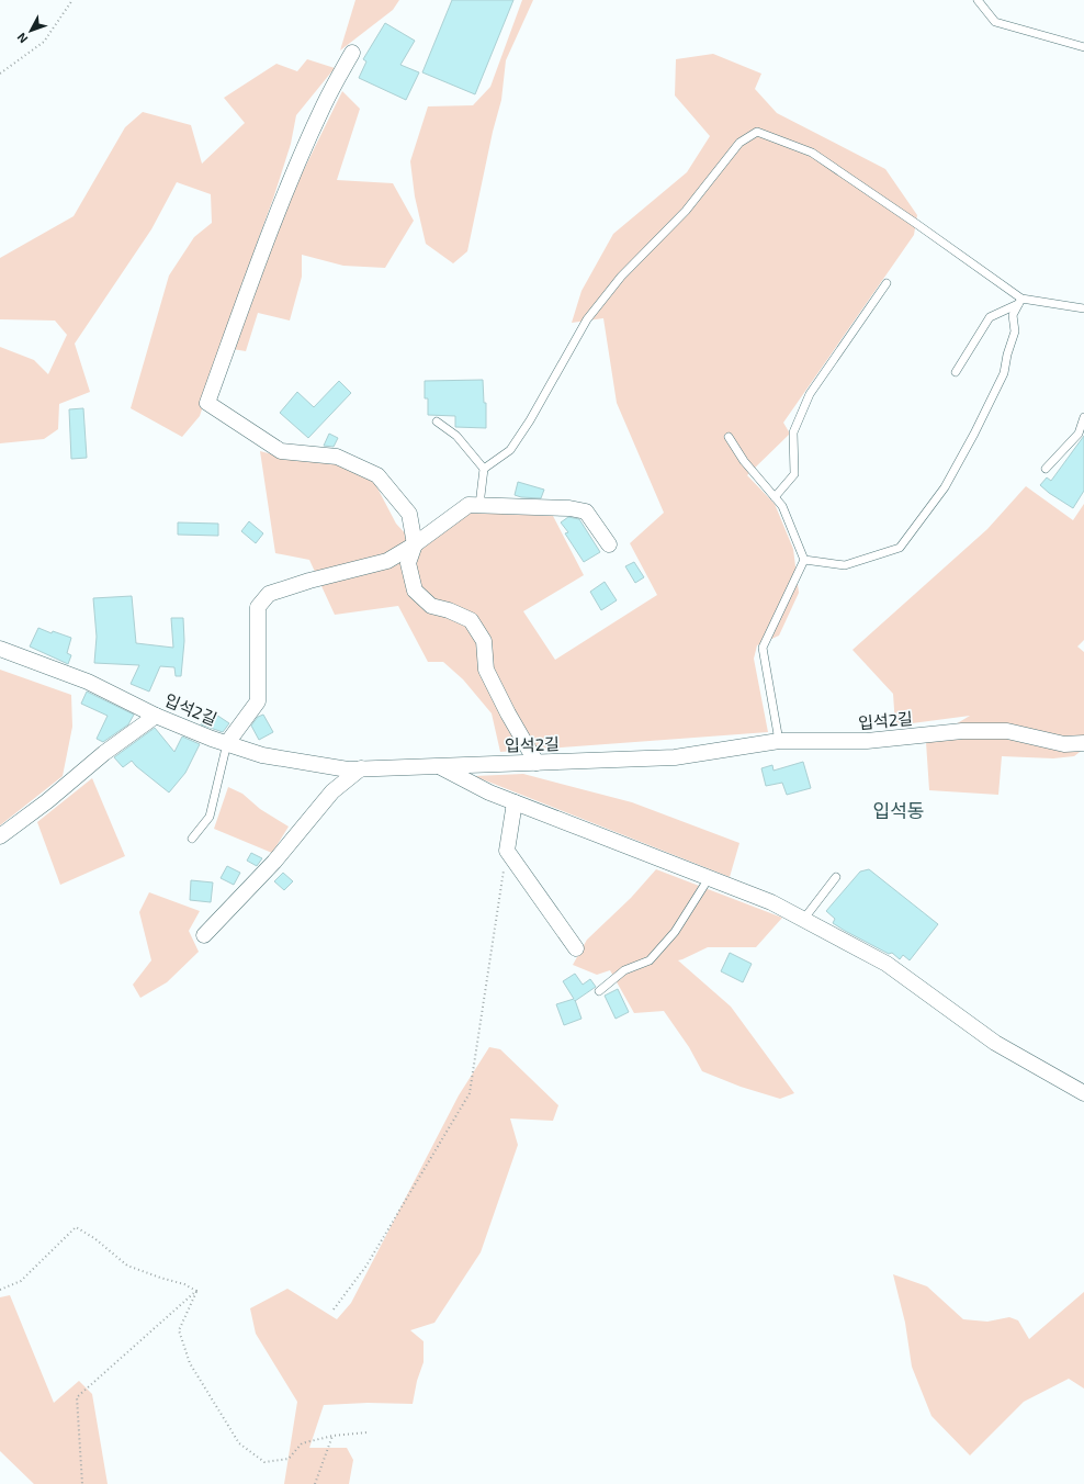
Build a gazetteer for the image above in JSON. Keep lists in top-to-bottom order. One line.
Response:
{"streets":{"street":["입석2길"]},"districts":["입석동"],"north":"bottom left"}
